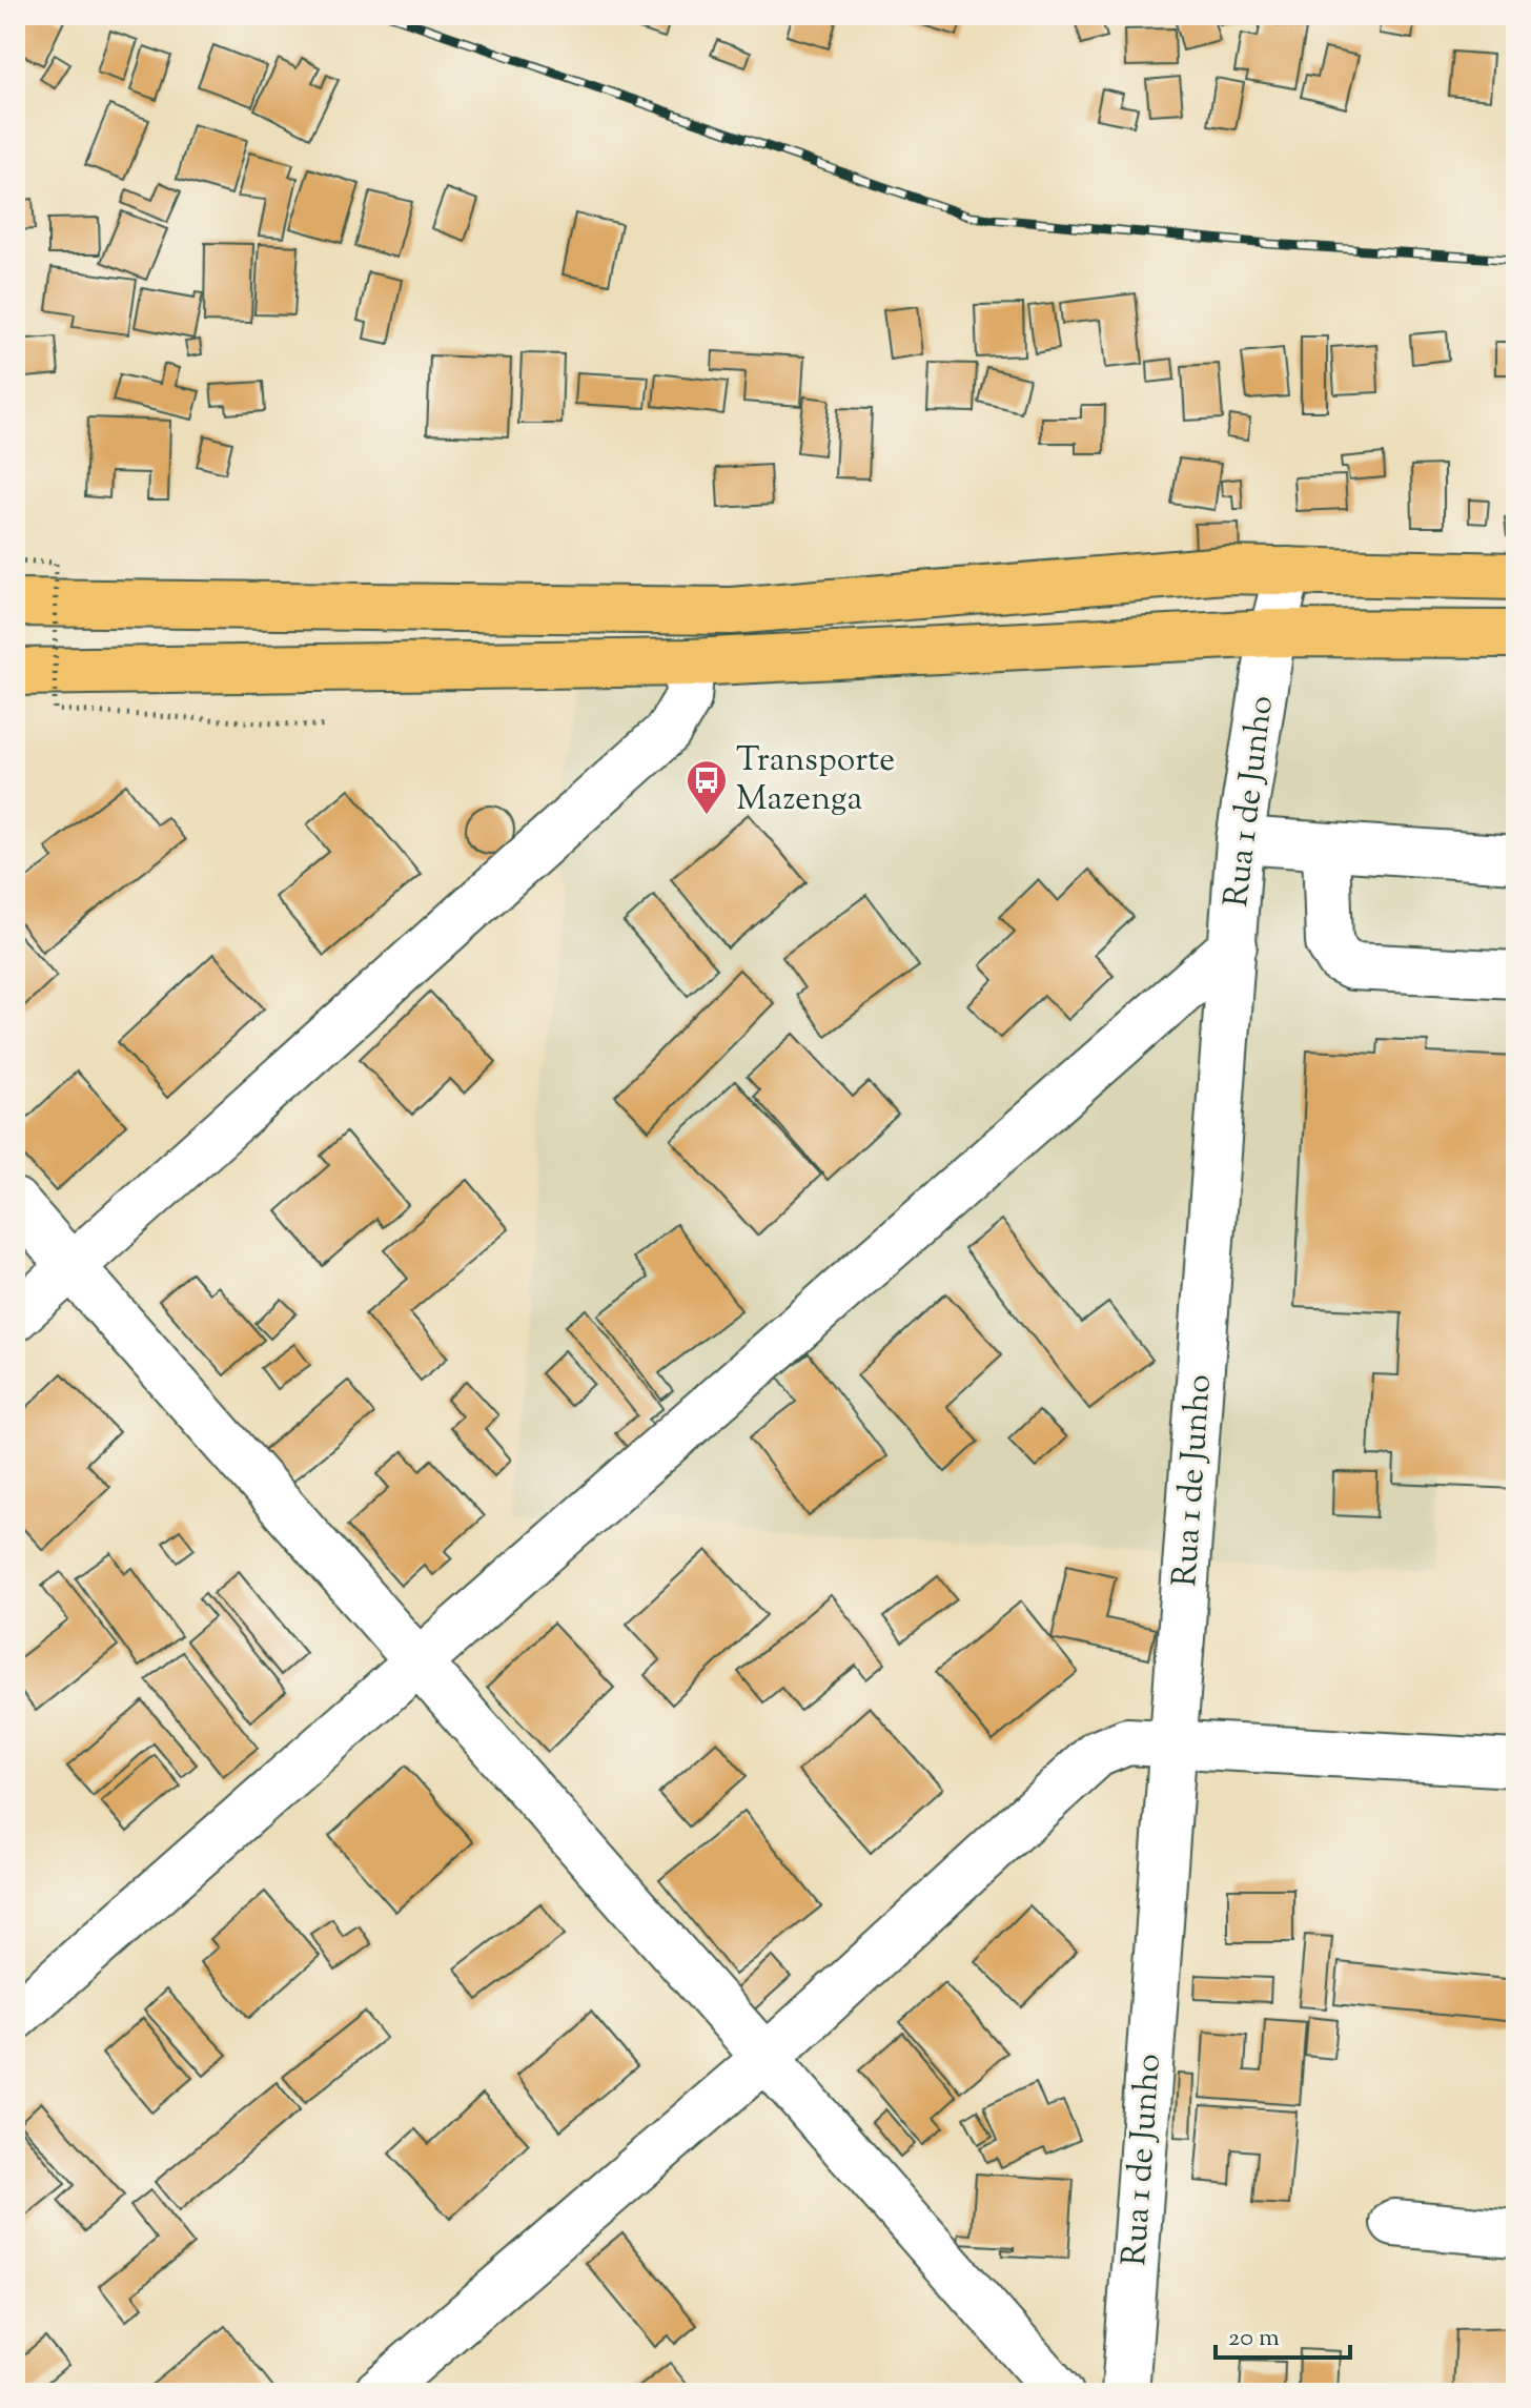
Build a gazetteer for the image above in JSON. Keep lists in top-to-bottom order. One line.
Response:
{"streets":{"street":["Rua 1 de Junho"]},"places":{"bus stop":["Transporte Mazenga"]},"scale_bar":"20 m"}
